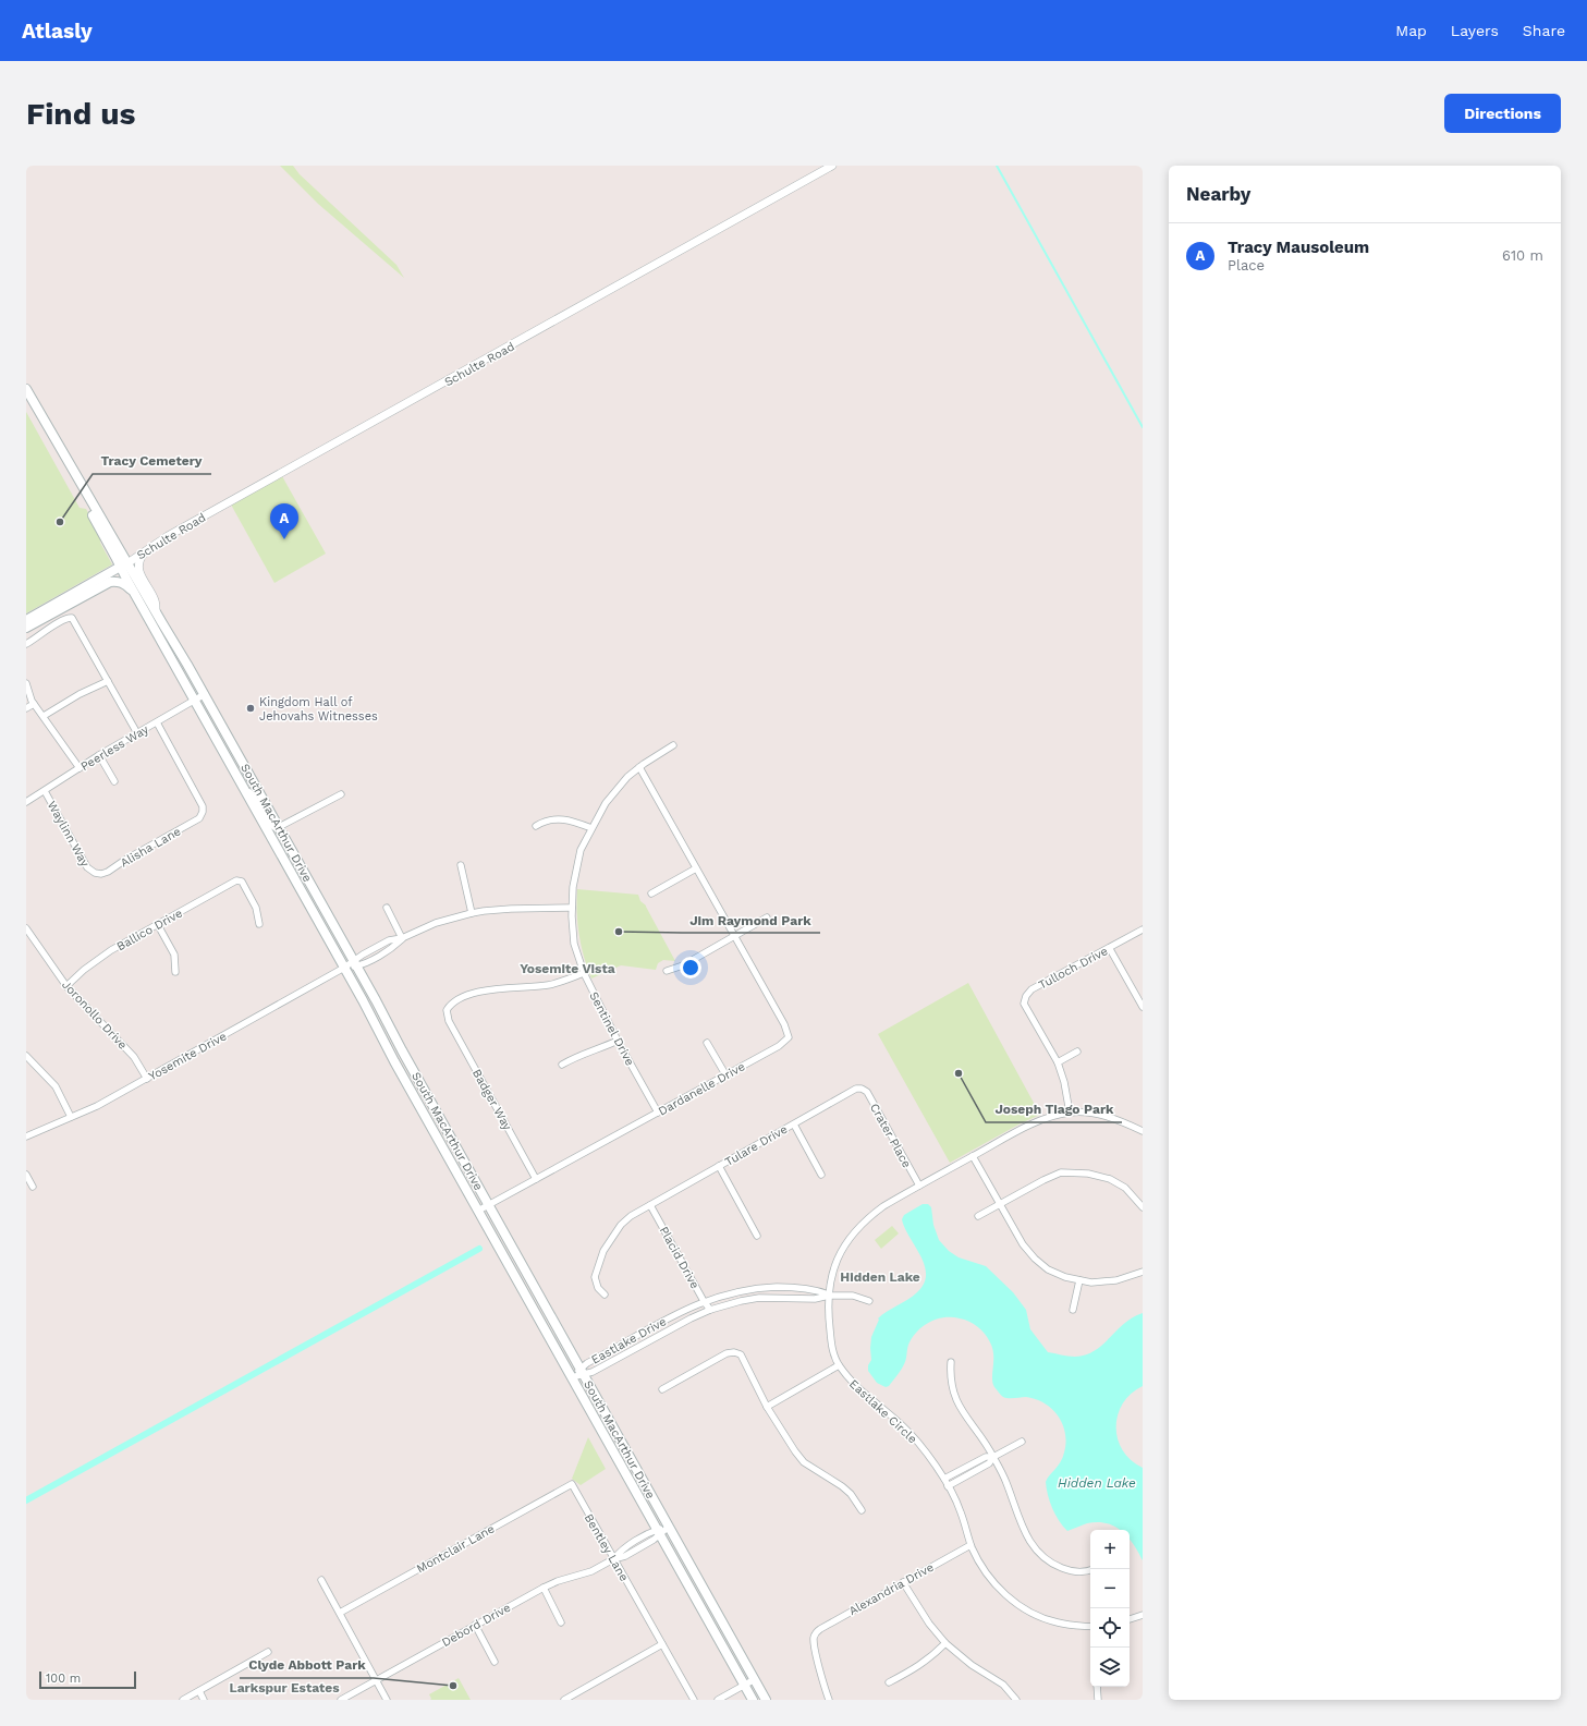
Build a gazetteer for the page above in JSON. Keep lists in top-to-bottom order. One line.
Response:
{"streets":{"main road":["Schulte Road","South MacArthur Drive"],"street":["Peerless Way","Waylinn Way","Alisha Lane","Ballico Drive","Tulloch Drive","Joronollo Drive","Sentinel Drive","Yosemite Drive","Dardanelle Drive","Badger Way","Crater Place","Tulare Drive","Placid Drive","Eastlake Drive","Eastlake Circle","Bentley Lane","Montclair Lane","Alexandria Drive","Debord Drive"]},"crossings":[["Schulte Road","South MacArthur Drive"],["Peerless Way","South MacArthur Drive"],["Peerless Way","Waylinn Way"],["Peerless Way","Alisha Lane"],["South MacArthur Drive","Yosemite Drive"],["South MacArthur Drive","Dardanelle Drive"],["South MacArthur Drive","Eastlake Drive"],["South MacArthur Drive","Debord Drive"],["Waylinn Way","Alisha Lane"],["Ballico Drive","Joronollo Drive"],["Tulloch Drive","Eastlake Circle"],["Joronollo Drive","Yosemite Drive"],["Sentinel Drive","Yosemite Drive"],["Sentinel Drive","Dardanelle Drive"],["Sentinel Drive","Badger Way"],["Dardanelle Drive","Badger Way"],["Crater Place","Tulare Drive"],["Crater Place","Eastlake Circle"],["Tulare Drive","Placid Drive"],["Placid Drive","Eastlake Drive"],["Eastlake Drive","Eastlake Circle"],["Eastlake Circle","Alexandria Drive"],["Bentley Lane","Montclair Lane"],["Bentley Lane","Debord Drive"]],"districts":["Yosemite Vista","Hidden Lake","Larkspur Estates"],"water":["Hidden Lake"],"places":["Tracy Cemetery","Kingdom Hall of Jehovahs Witnesses","Jim Raymond Park","Joseph Tiago Park","Clyde Abbott Park"],"scale_bar":"100 m","page":{"header":"Atlasly","nav":["Map","Layers","Share"],"buttons":"Directions","title":"Find us","heading":"Nearby","list":[{"mark":"A","name":"Tracy Mausoleum","note":"Place","value":"610 m"}],"pins":"A","map_buttons":["+","−"],"scale":"100 m"}}
